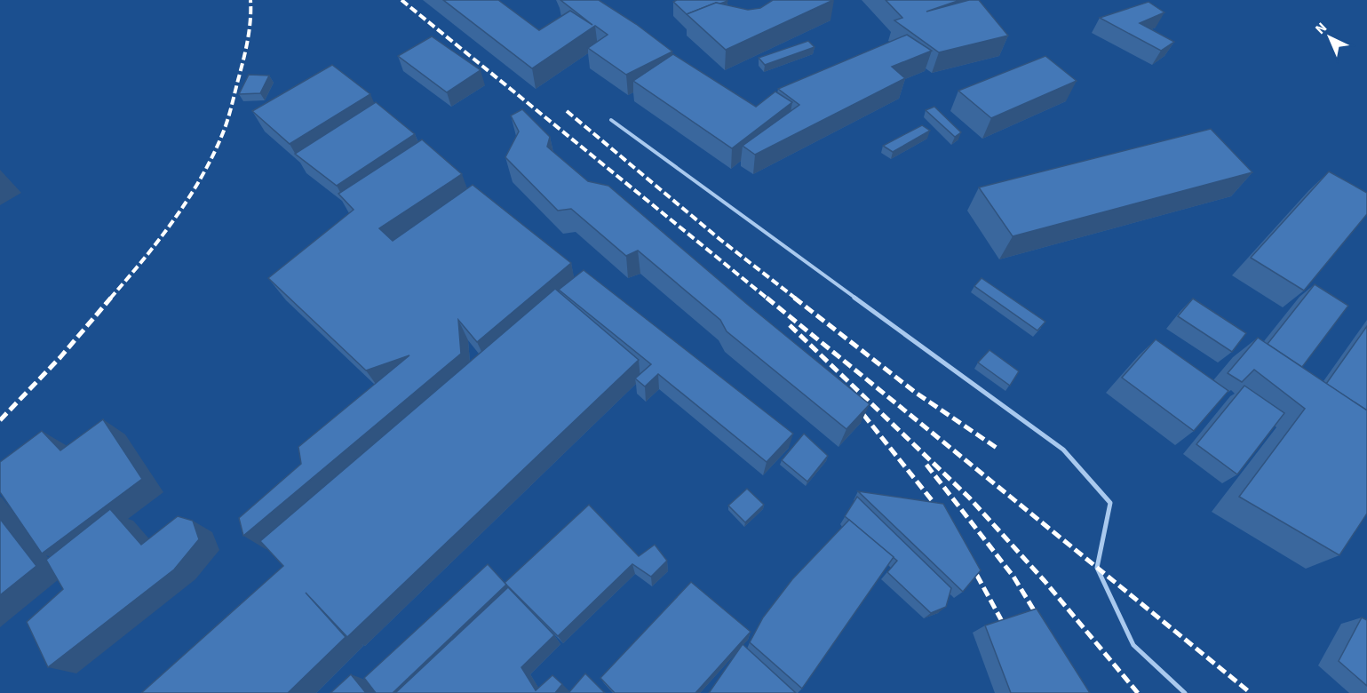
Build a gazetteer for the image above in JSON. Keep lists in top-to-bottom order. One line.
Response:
{"north":"top left"}
